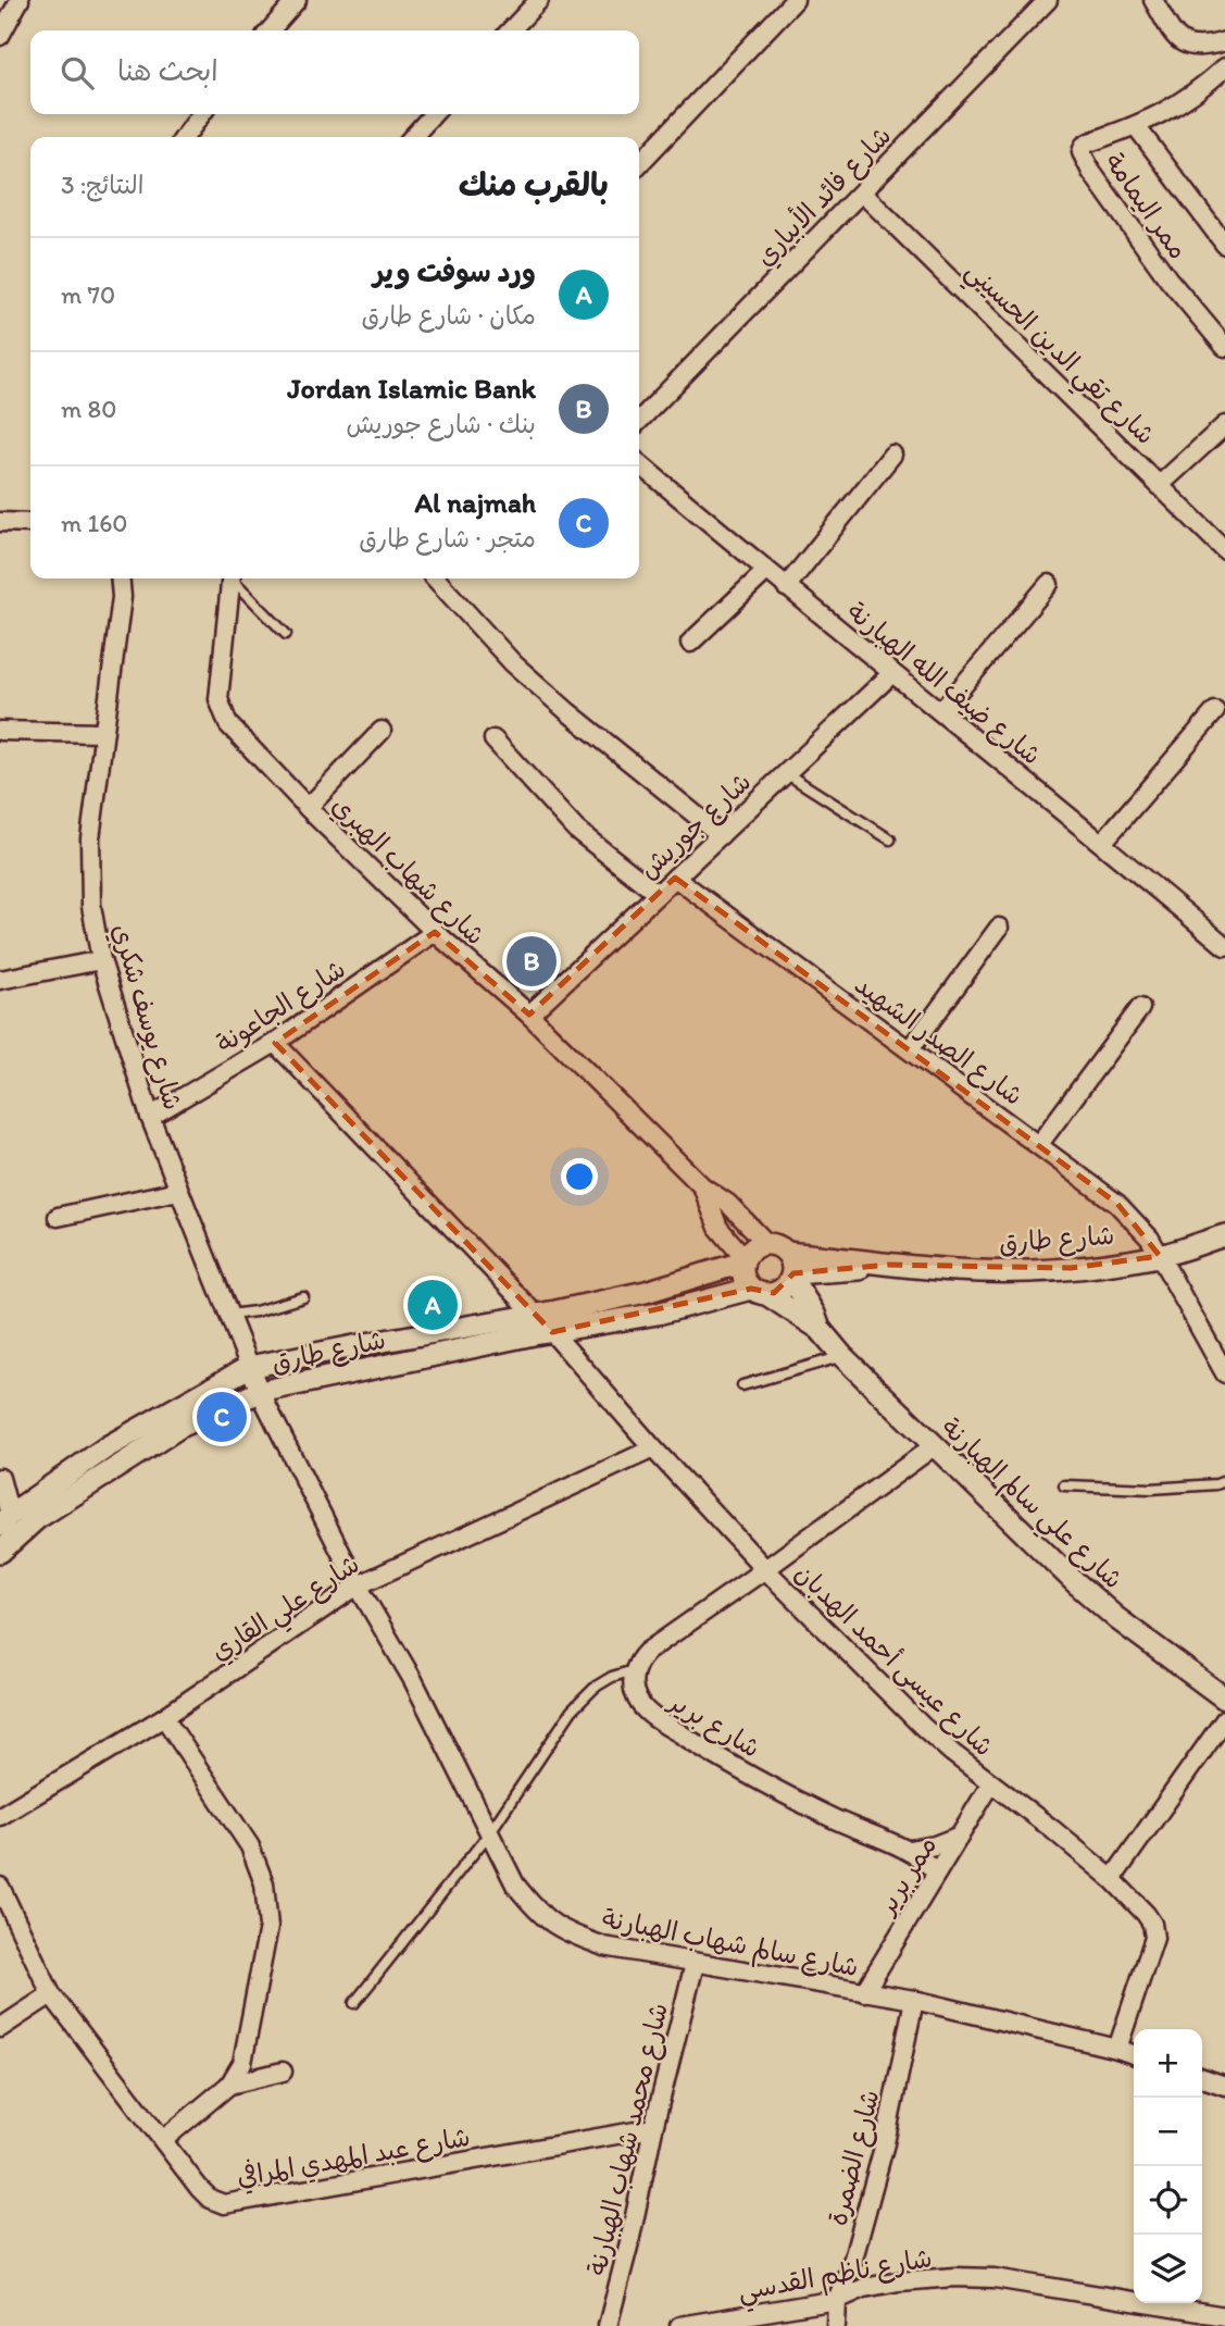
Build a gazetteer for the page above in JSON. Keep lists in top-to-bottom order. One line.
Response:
{"streets":{"street":["شارع فائد الأبياري","ممر اليمامة","شارع تقي الدين الحسيني","شارع ضيف الله الهبارنة","شارع جوريش","شارع شهاب الهبري","شارع الجاعونة","شارع يوسف شكري","شارع الصدر الشهيد","شارع طارق","شارع علي سالم الهبارنة","شارع علي القاري","شارع عيسى أحمد الهدبان","شارع برير","ممر برير","شارع سالم شهاب الهبارنة","شارع محمد شهاب الهبارنة","شارع عبد المهدي المرافي","شارع الضمرة","شارع ناظم القدسي"]},"crossings":[["شارع فائد الأبياري","شارع تقي الدين الحسيني"],["شارع ضيف الله الهبارنة","شارع جوريش"],["شارع جوريش","شارع شهاب الهبري"],["شارع جوريش","شارع الصدر الشهيد"],["شارع شهاب الهبري","شارع الجاعونة"],["شارع شهاب الهبري","شارع طارق"],["شارع شهاب الهبري","شارع علي سالم الهبارنة"],["شارع الجاعونة","شارع يوسف شكري"],["شارع الجاعونة","شارع عيسى أحمد الهدبان"],["شارع يوسف شكري","شارع طارق"],["شارع يوسف شكري","شارع سالم شهاب الهبارنة"],["شارع الصدر الشهيد","شارع طارق"],["شارع طارق","شارع علي سالم الهبارنة"],["شارع طارق","شارع عيسى أحمد الهدبان"],["شارع طارق","شارع سالم شهاب الهبارنة"],["شارع علي القاري","شارع عيسى أحمد الهدبان"],["شارع علي القاري","شارع سالم شهاب الهبارنة"],["شارع عيسى أحمد الهدبان","ممر برير"],["شارع عيسى أحمد الهدبان","شارع سالم شهاب الهبارنة"],["شارع برير","ممر برير"],["ممر برير","شارع سالم شهاب الهبارنة"],["شارع سالم شهاب الهبارنة","شارع محمد شهاب الهبارنة"],["شارع سالم شهاب الهبارنة","شارع الضمرة"],["شارع محمد شهاب الهبارنة","شارع عبد المهدي المرافي"],["شارع الضمرة","شارع ناظم القدسي"]],"page":{"search":"ابحث هنا","heading":["بالقرب منك","النتائج: 3"],"list":[{"mark":"A","name":"ورد سوفت وير","note":"مكان · شارع طارق","value":"70 m"},{"mark":"B","name":"Jordan Islamic Bank","note":"بنك · شارع جوريش","value":"80 m"},{"mark":"C","name":"Al najmah","note":"متجر · شارع طارق","value":"160 m"}],"pins":["B","A","C"],"map_buttons":["+","−"]}}
